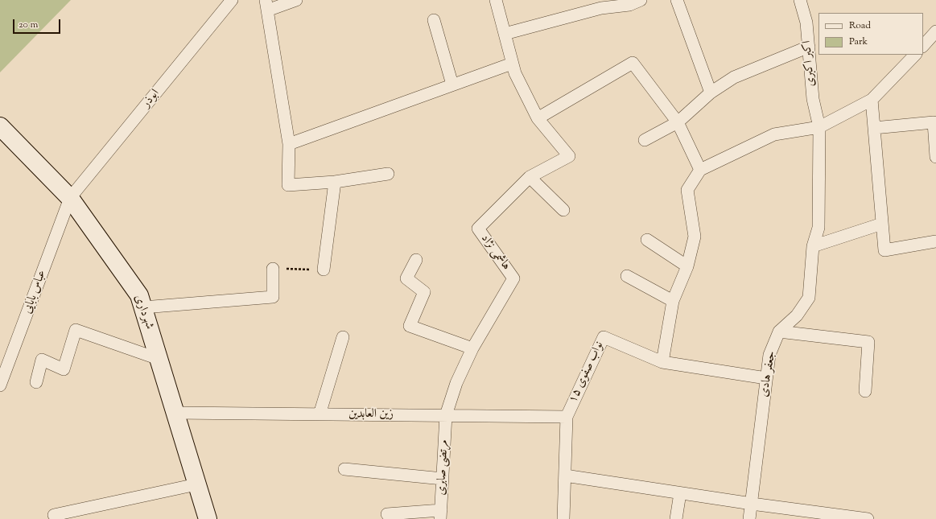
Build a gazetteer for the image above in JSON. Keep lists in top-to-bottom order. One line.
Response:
{"streets":{"main road":["شهرداری"],"street":["اکبر اکبری","ابوذر","هاشمی نژاد","عباس بابایی","نواب صفوی ۱۵","جعفر هادی","زین العابدین","مرتضی صابری"]},"crossings":[["اکبر اکبری","جعفر هادی"],["ابوذر","عباس بابایی"],["ابوذر","شهرداری"],["هاشمی نژاد","زین العابدین"],["هاشمی نژاد","مرتضی صابری"],["عباس بابایی","شهرداری"],["شهرداری","زین العابدین"],["نواب صفوی ۱۵","جعفر هادی"],["نواب صفوی ۱۵","زین العابدین"],["زین العابدین","مرتضی صابری"]],"legend":["Road","Park"],"scale_bar":"20 m"}
